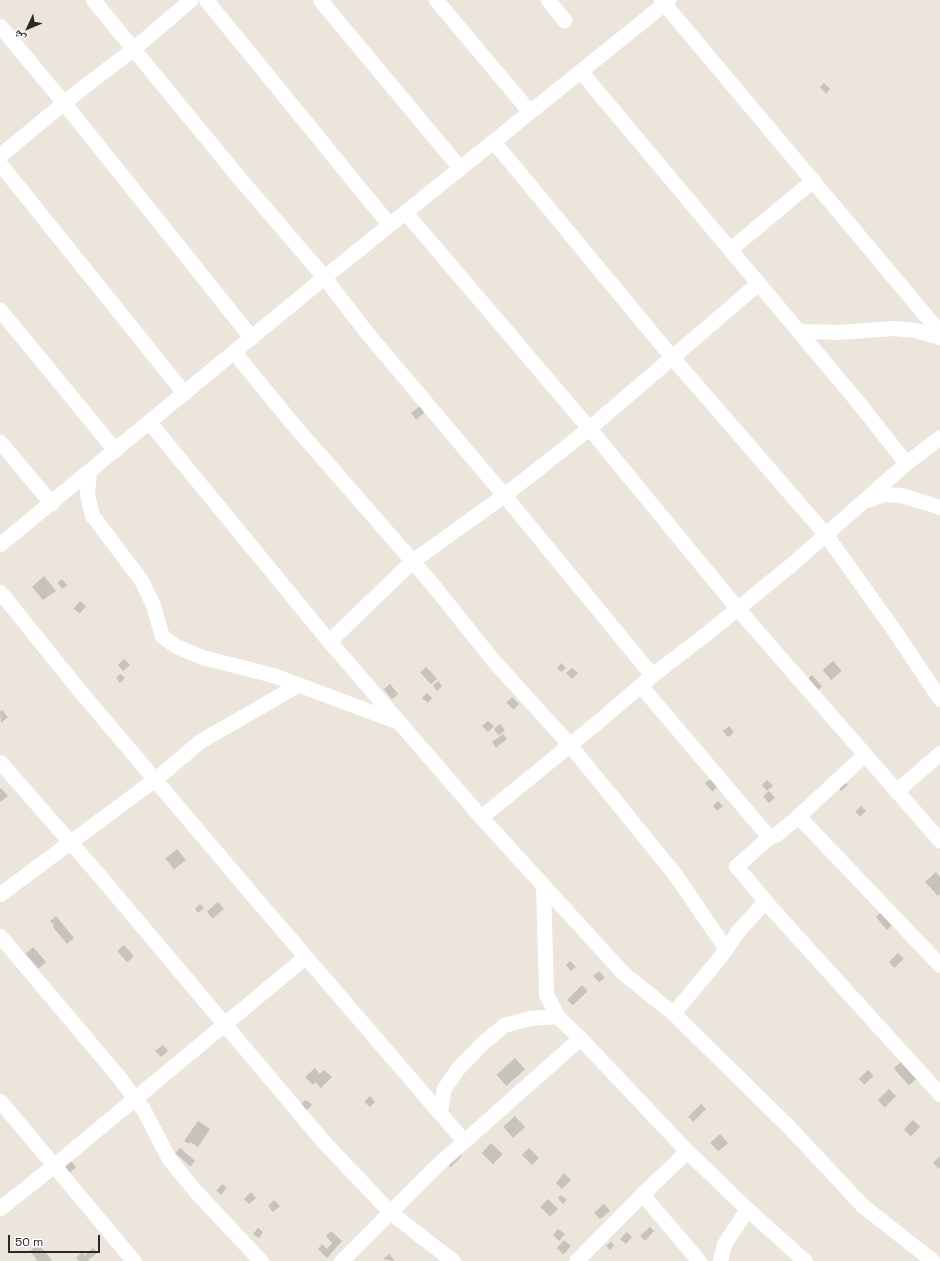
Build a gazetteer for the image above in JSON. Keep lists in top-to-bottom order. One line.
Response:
{"scale_bar":"50 m","north":"bottom left"}
